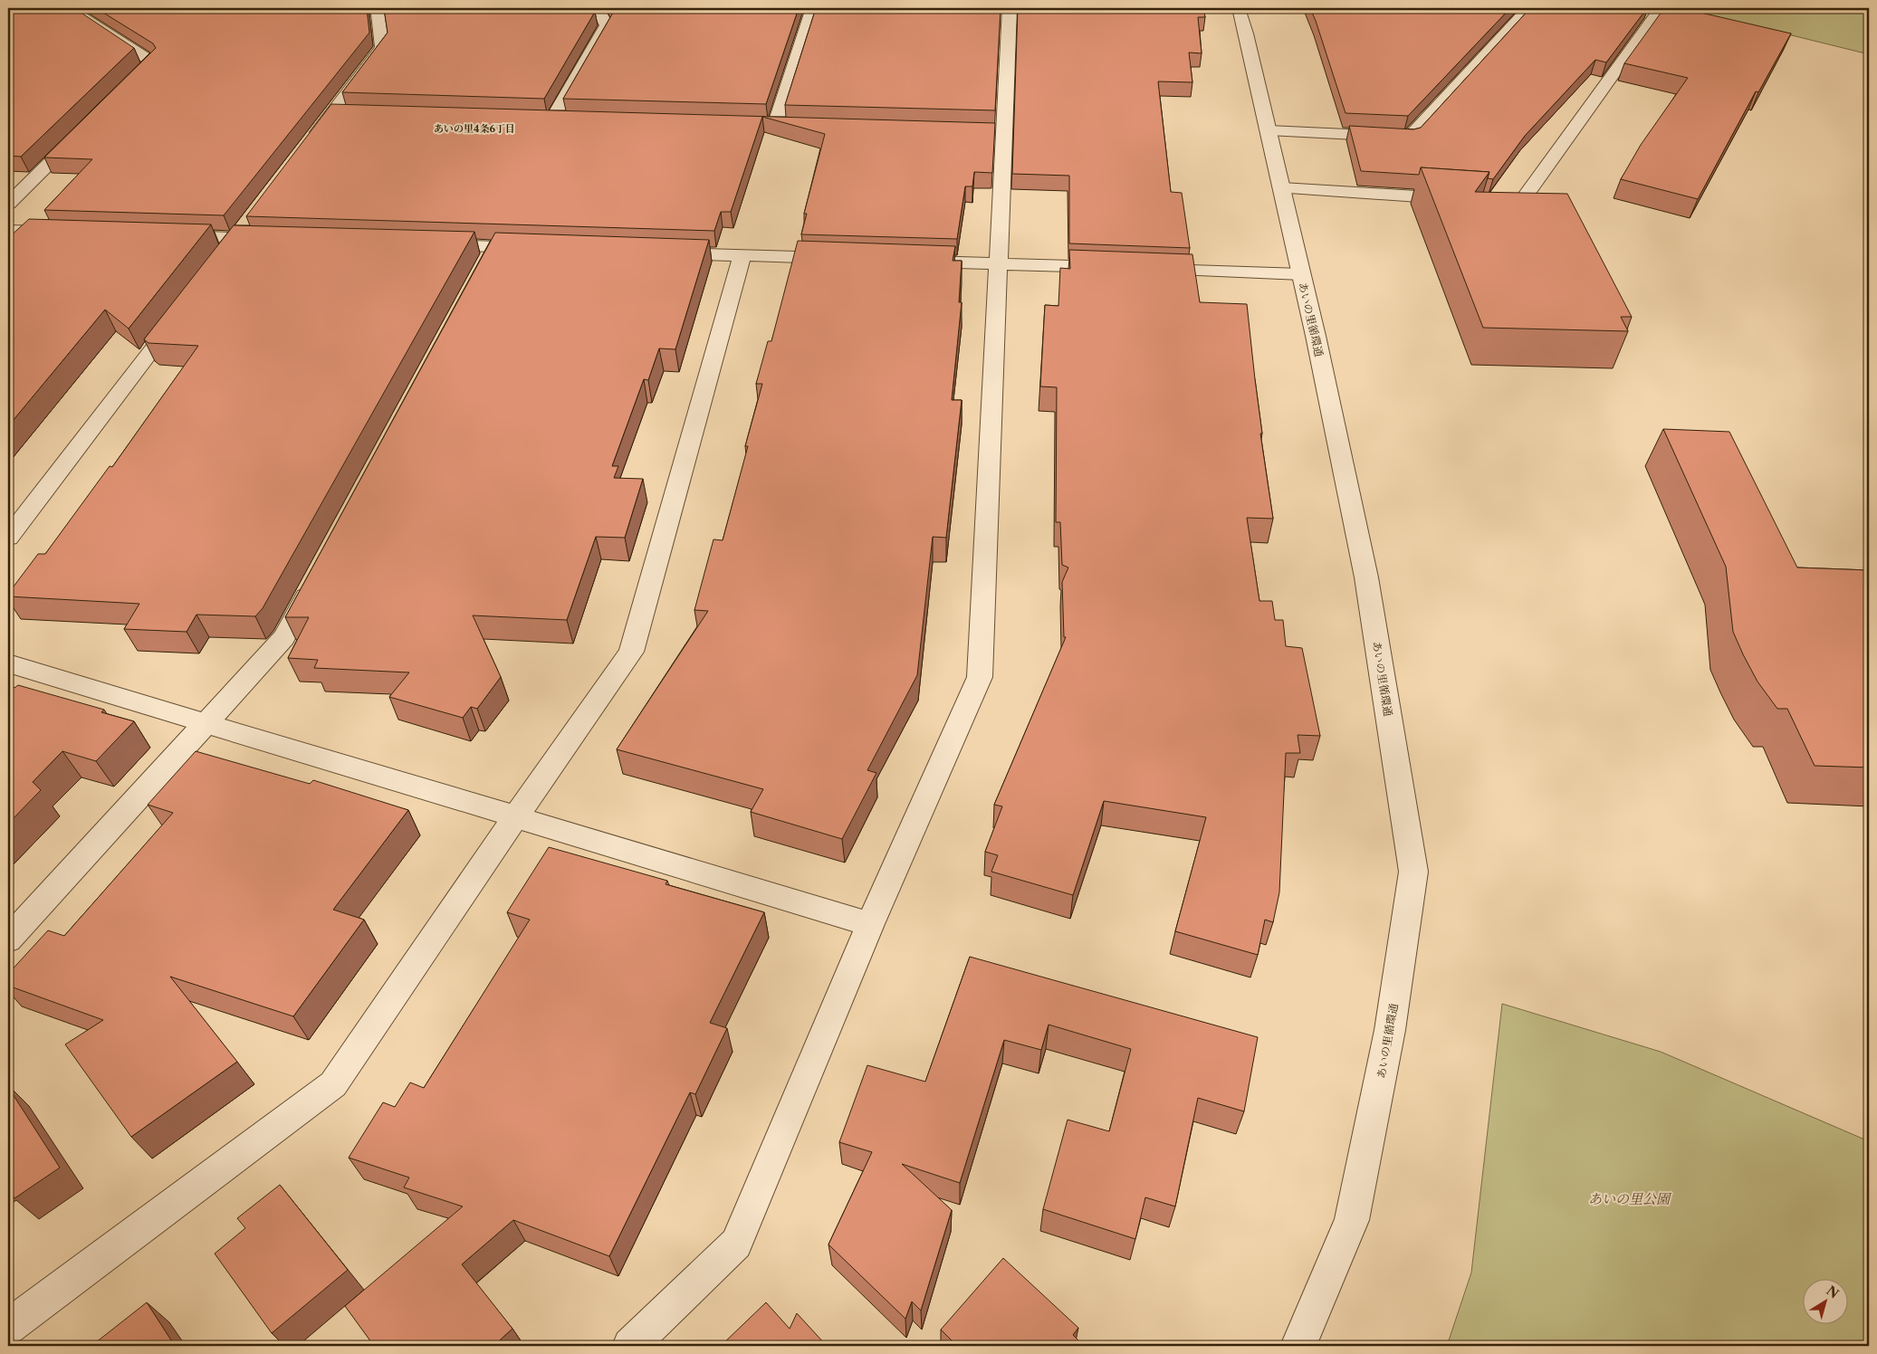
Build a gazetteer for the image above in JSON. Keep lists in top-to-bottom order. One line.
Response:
{"streets":{"street":["あいの里循環通"]},"districts":["あいの里4条6丁目"],"parks":["あいの里公園"],"north":"top right"}
